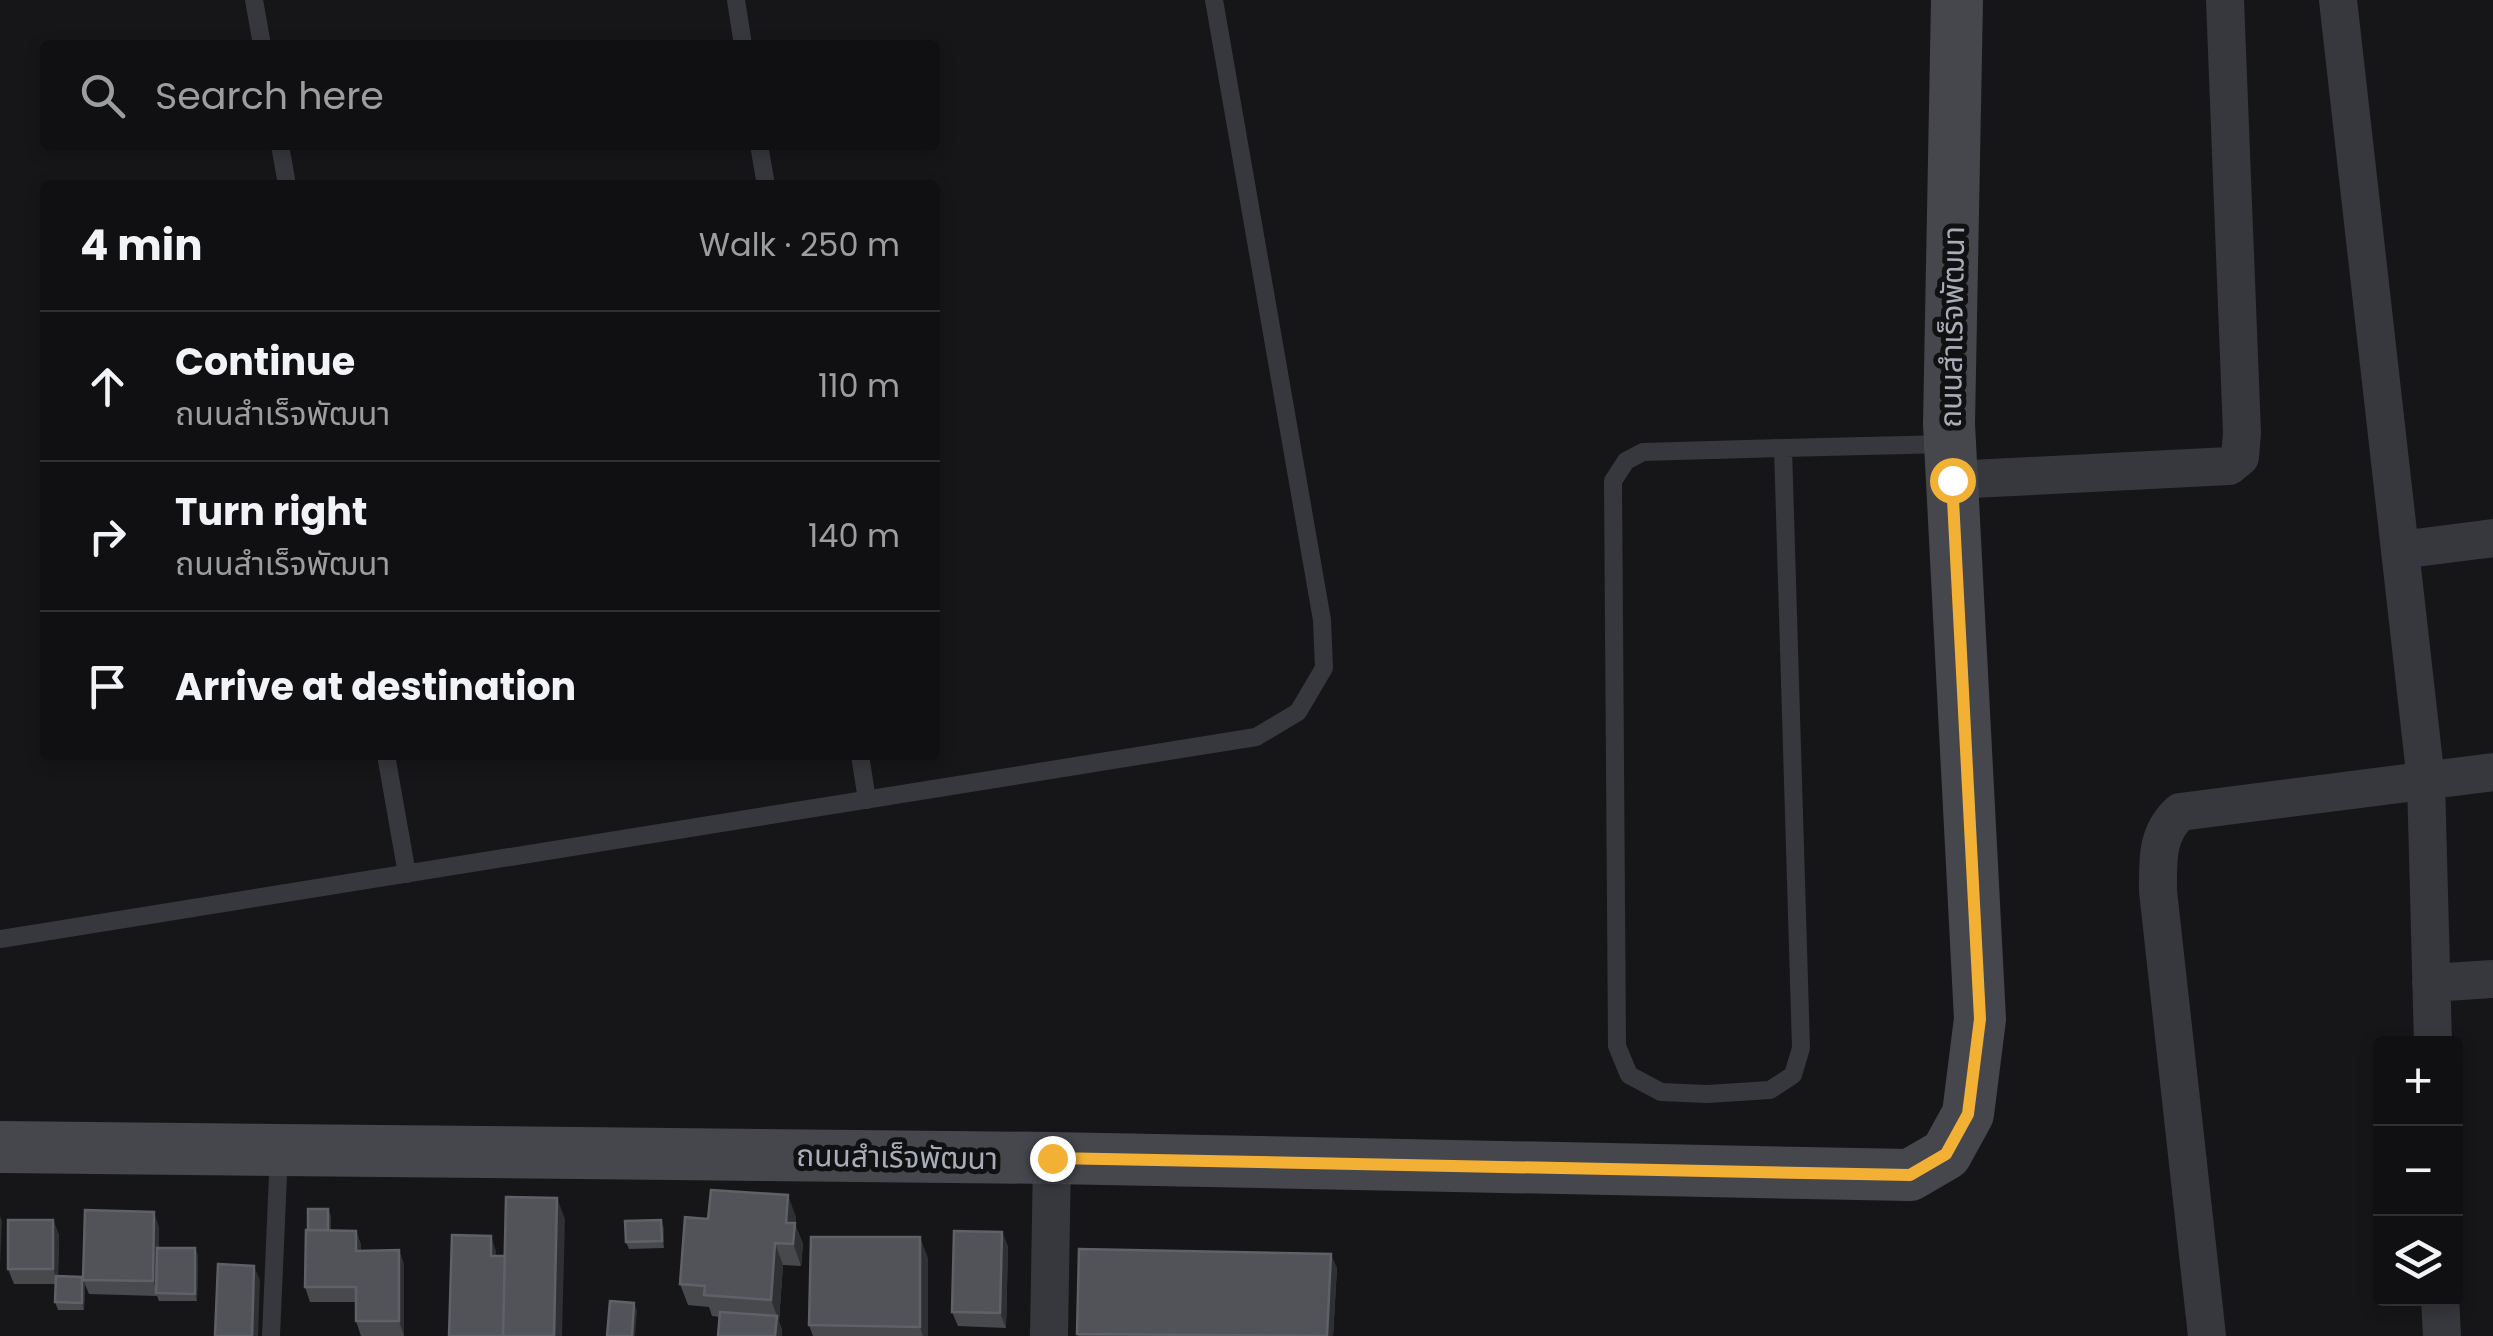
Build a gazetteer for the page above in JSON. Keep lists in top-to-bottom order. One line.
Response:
{"streets":{"street":["ถนนสำเร็จพัฒนา"]},"page":{"search":"Search here","heading":["4 min","Walk · 250 m"],"list":[["Continue","ถนนสำเร็จพัฒนา","110 m"],["Turn right","ถนนสำเร็จพัฒนา","140 m"],"Arrive at destination"],"map_buttons":["+","−"]}}
